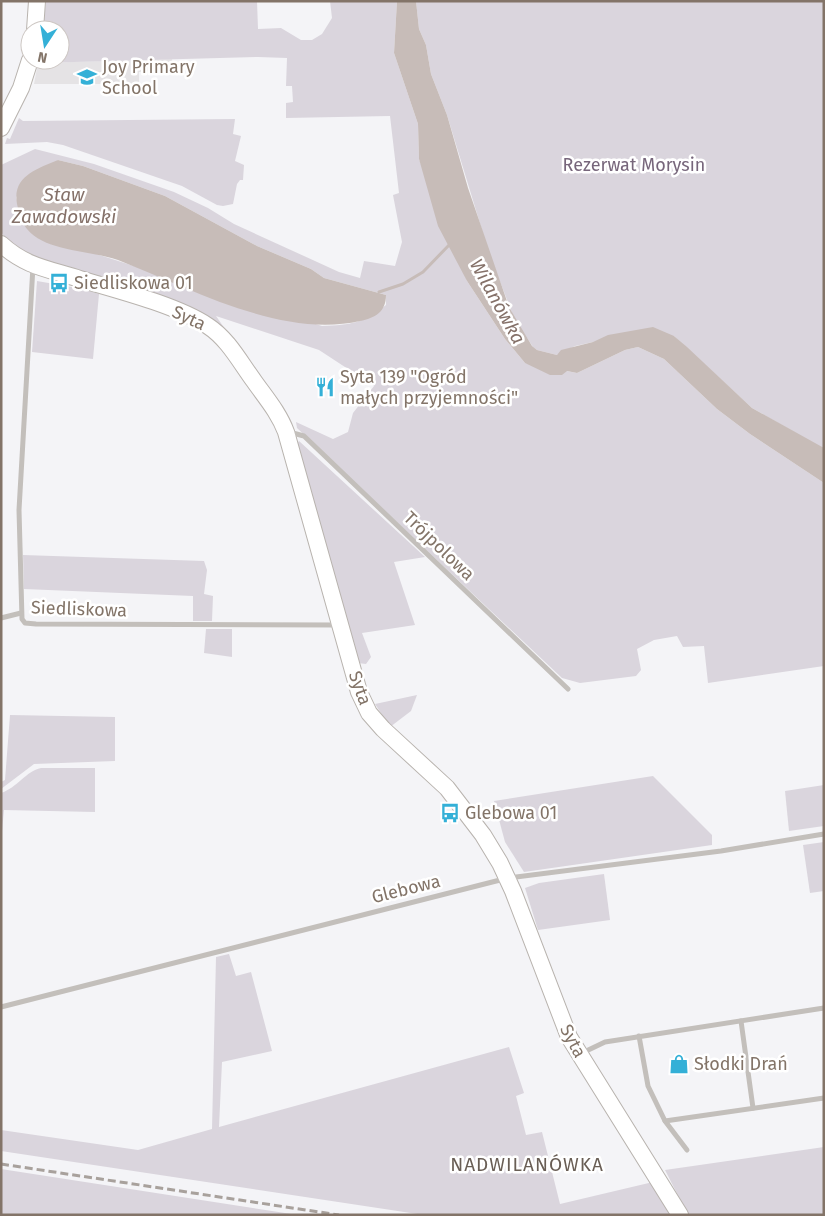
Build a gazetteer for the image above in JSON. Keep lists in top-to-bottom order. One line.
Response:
{"streets":{"street":["Syta","Trójpolowa","Siedliskowa","Glebowa"]},"crossings":[["Syta","Trójpolowa"],["Syta","Siedliskowa"],["Syta","Glebowa"]],"districts":["NADWILANÓWKA"],"water":["Staw Zawadowski","Wilanówka"],"parks":["Rezerwat Morysin"],"places":{"school or university":["Joy Primary School"],"bus stop":["Siedliskowa 01","Glebowa 01"],"restaurant":["Syta 139 \"Ogród małych przyjemności\""],"shop":["Słodki Drań"]},"north":"bottom"}
